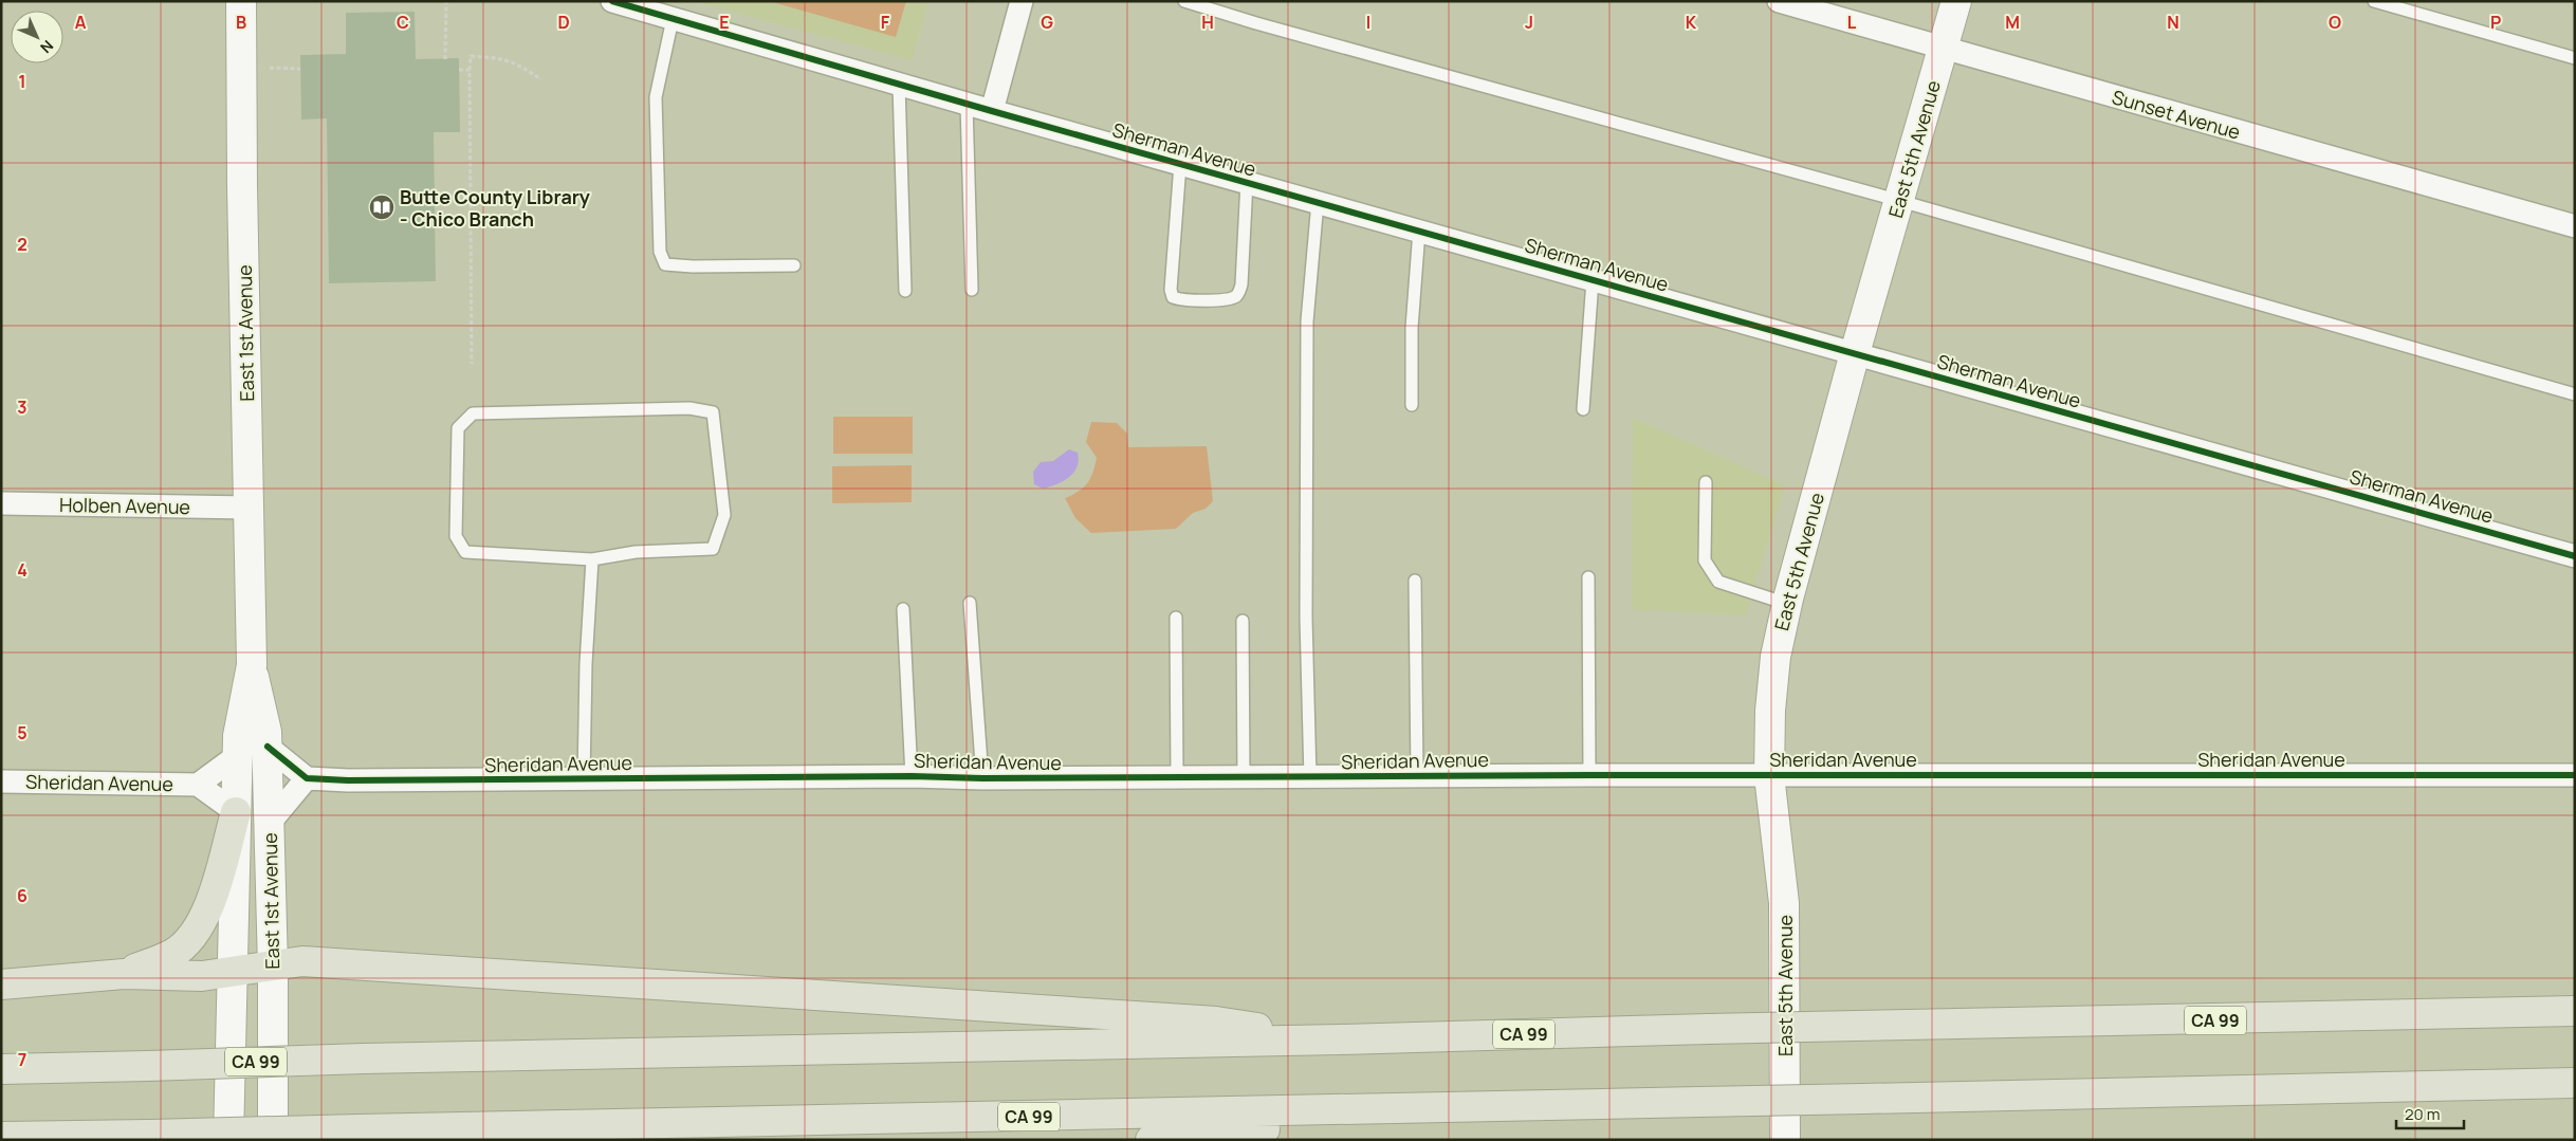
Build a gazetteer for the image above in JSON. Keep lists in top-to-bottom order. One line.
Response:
{"streets":{"highway":["CA 99"],"street":["Sunset Avenue","Sherman Avenue","East 5th Avenue","East 1st Avenue","Holben Avenue","Sheridan Avenue"]},"crossings":[["Sunset Avenue","East 5th Avenue"],["Sherman Avenue","East 5th Avenue"],["East 5th Avenue","Sheridan Avenue"],["East 1st Avenue","Holben Avenue"],["East 1st Avenue","Sheridan Avenue"]],"places":{"library":["Butte County Library - Chico Branch"]},"scale_bar":"20 m","north":"bottom right","grid":{"columns":["A","B","C","D","E","F","G","H","I","J","K","L","M","N","O","P"],"rows":["1","2","3","4","5","6","7"]}}
